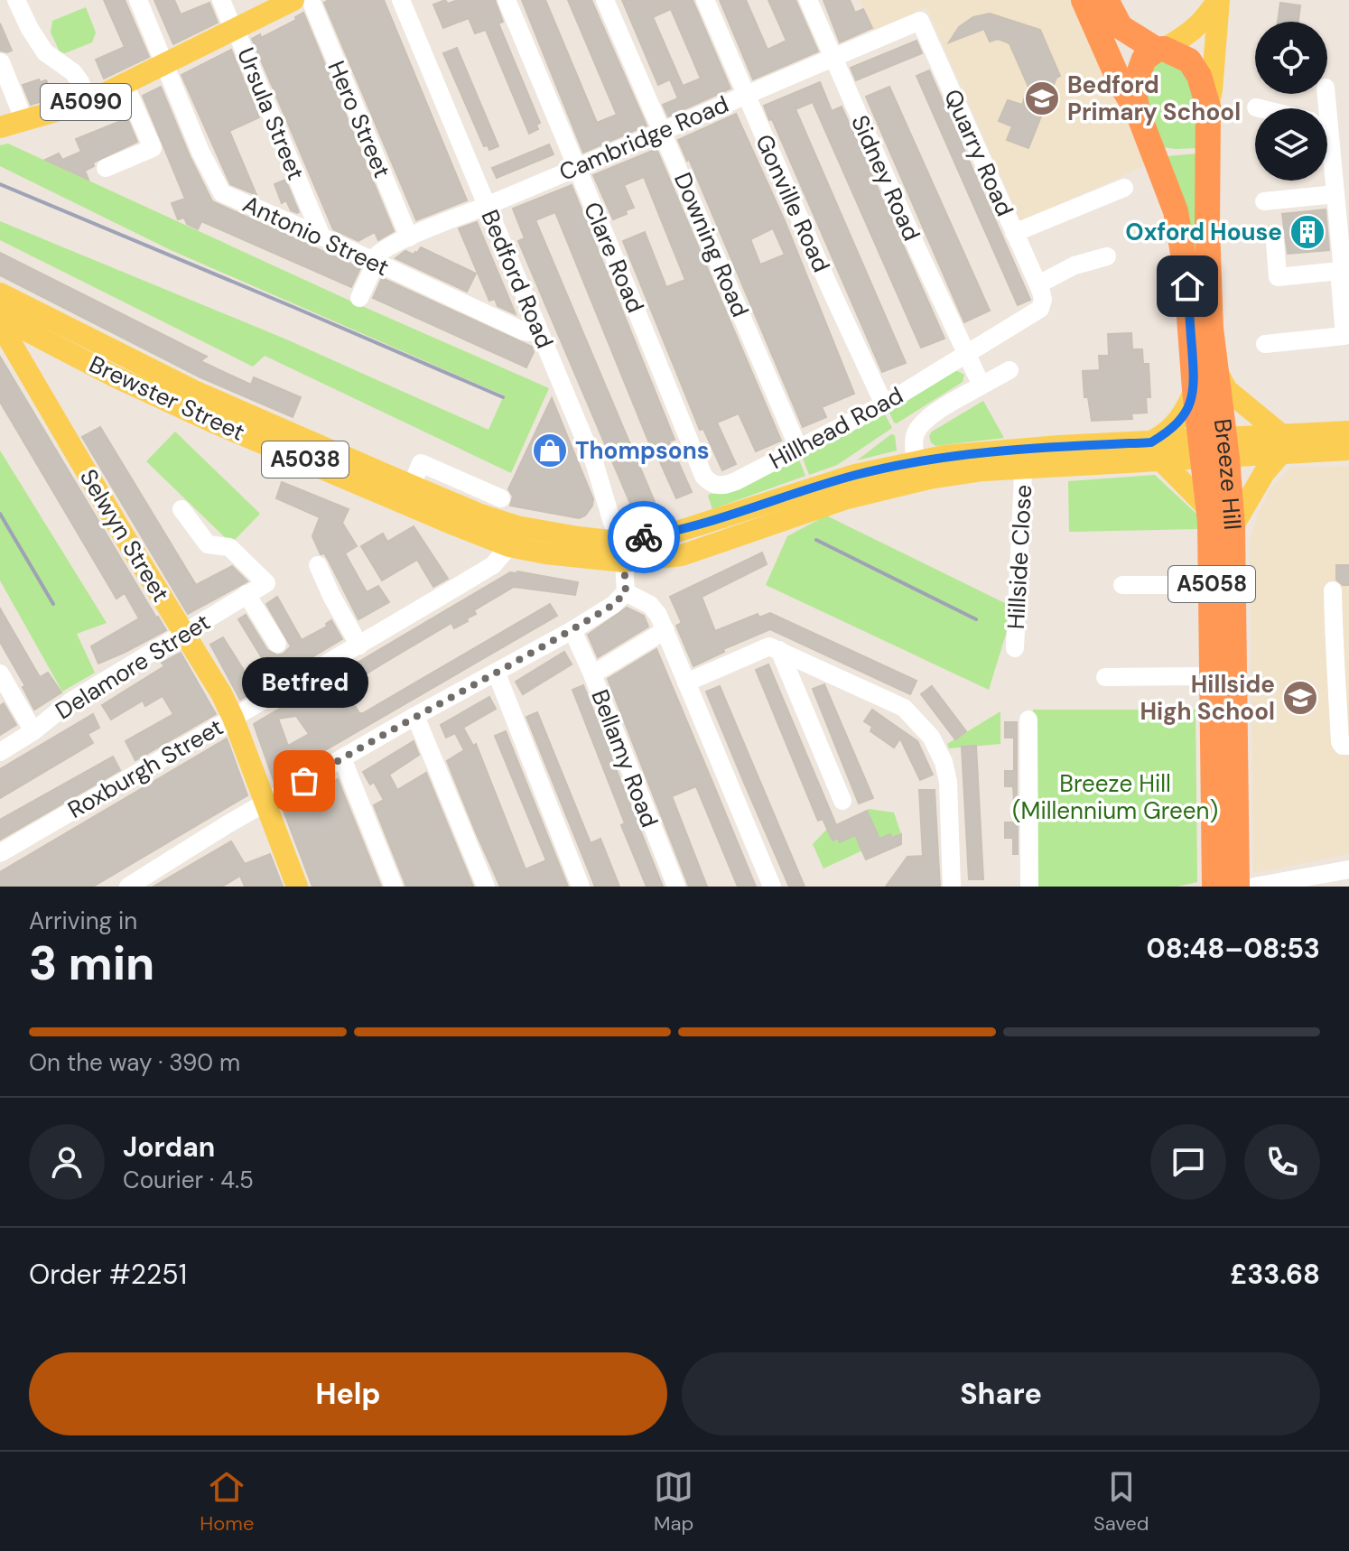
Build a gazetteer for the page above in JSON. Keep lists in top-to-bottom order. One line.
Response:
{"streets":{"highway":["Breeze Hill","A5058"],"main road":["A5090","Brewster Street","A5038","Selwyn Street"],"street":["Ursula Street","Hero Street","Cambridge Road","Quarry Road","Sidney Road","Gonville Road","Antonio Street","Downing Road","Clare Road","Bedford Road","Hillhead Road","Hillside Close","Delamore Street","Bellamy Road","Roxburgh Street"]},"crossings":[["A5090","Ursula Street"],["A5090","Antonio Street"],["Ursula Street","Antonio Street"],["Hero Street","Cambridge Road"],["Cambridge Road","Quarry Road"],["Cambridge Road","Sidney Road"],["Cambridge Road","Gonville Road"],["Cambridge Road","Antonio Street"],["Cambridge Road","Downing Road"],["Cambridge Road","Clare Road"],["Cambridge Road","Bedford Road"],["Quarry Road","Hillhead Road"],["Sidney Road","Hillhead Road"],["Gonville Road","Hillhead Road"],["Antonio Street","Bedford Road"],["Downing Road","Hillhead Road"],["Clare Road","Hillhead Road"],["Bedford Road","Brewster Street"],["Bedford Road","A5038"],["Brewster Street","A5038"],["Brewster Street","Selwyn Street"],["Brewster Street","Roxburgh Street"],["Hillhead Road","A5038"],["A5038","Breeze Hill"],["A5038","Hillside Close"],["Breeze Hill","A5058"],["Selwyn Street","Delamore Street"],["Selwyn Street","Roxburgh Street"]],"parks":["Breeze Hill (Millennium Green)"],"places":{"school or university":["Bedford Primary School","Hillside High School"],"building":["Oxford House"],"shop":["Thompsons"],"other":["Betfred"]},"page":{"bubble":"Betfred","heading":["3 min","Arriving in","08:48–08:53"],"panel":["Jordan","Courier · 4.5","Order #2251","£33.68"],"bar":"On the way · 390 m","buttons":["Help","Share"],"tabs":["Home","Map","Saved"]}}
